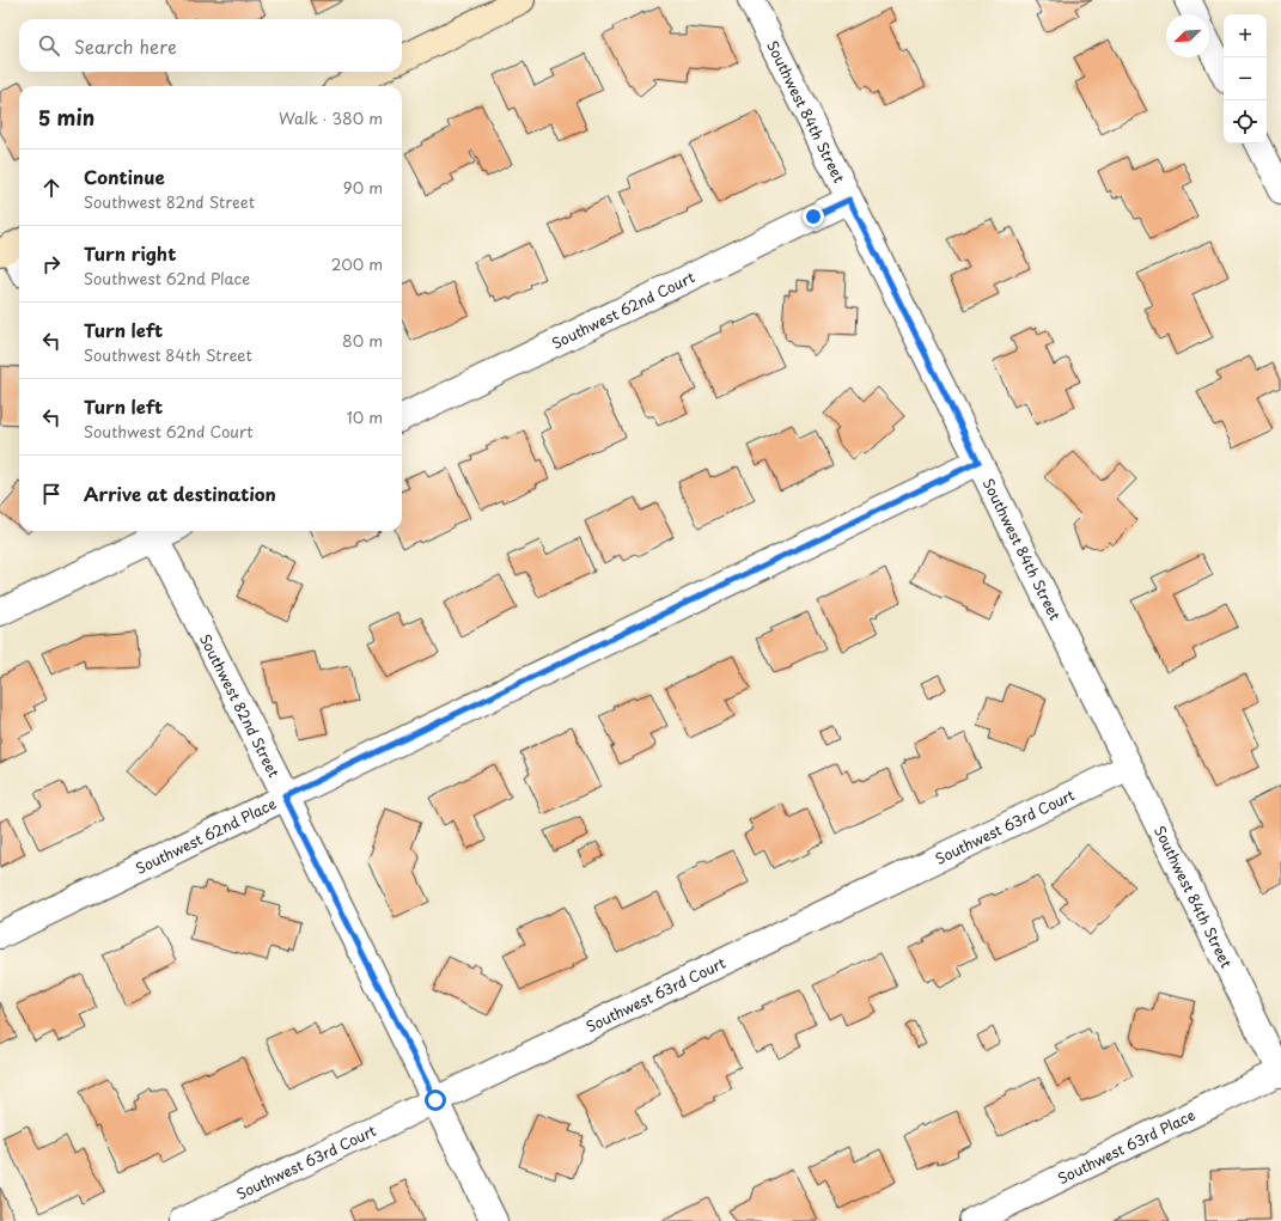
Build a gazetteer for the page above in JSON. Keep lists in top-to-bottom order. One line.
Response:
{"streets":{"street":["Southwest 84th Street","Southwest 62nd Court","Southwest 82nd Street","Southwest 63rd Court","Southwest 62nd Place","Southwest 63rd Place"]},"crossings":[["Southwest 84th Street","Southwest 62nd Court"],["Southwest 84th Street","Southwest 63rd Court"],["Southwest 84th Street","Southwest 62nd Place"],["Southwest 84th Street","Southwest 63rd Place"],["Southwest 82nd Street","Southwest 63rd Court"],["Southwest 82nd Street","Southwest 62nd Place"]],"north":"bottom left","page":{"map_buttons":["+","−"],"search":"Search here","heading":["5 min","Walk · 380 m"],"list":[["Continue","Southwest 82nd Street","90 m"],["Turn right","Southwest 62nd Place","200 m"],["Turn left","Southwest 84th Street","80 m"],["Turn left","Southwest 62nd Court","10 m"],"Arrive at destination"]}}
